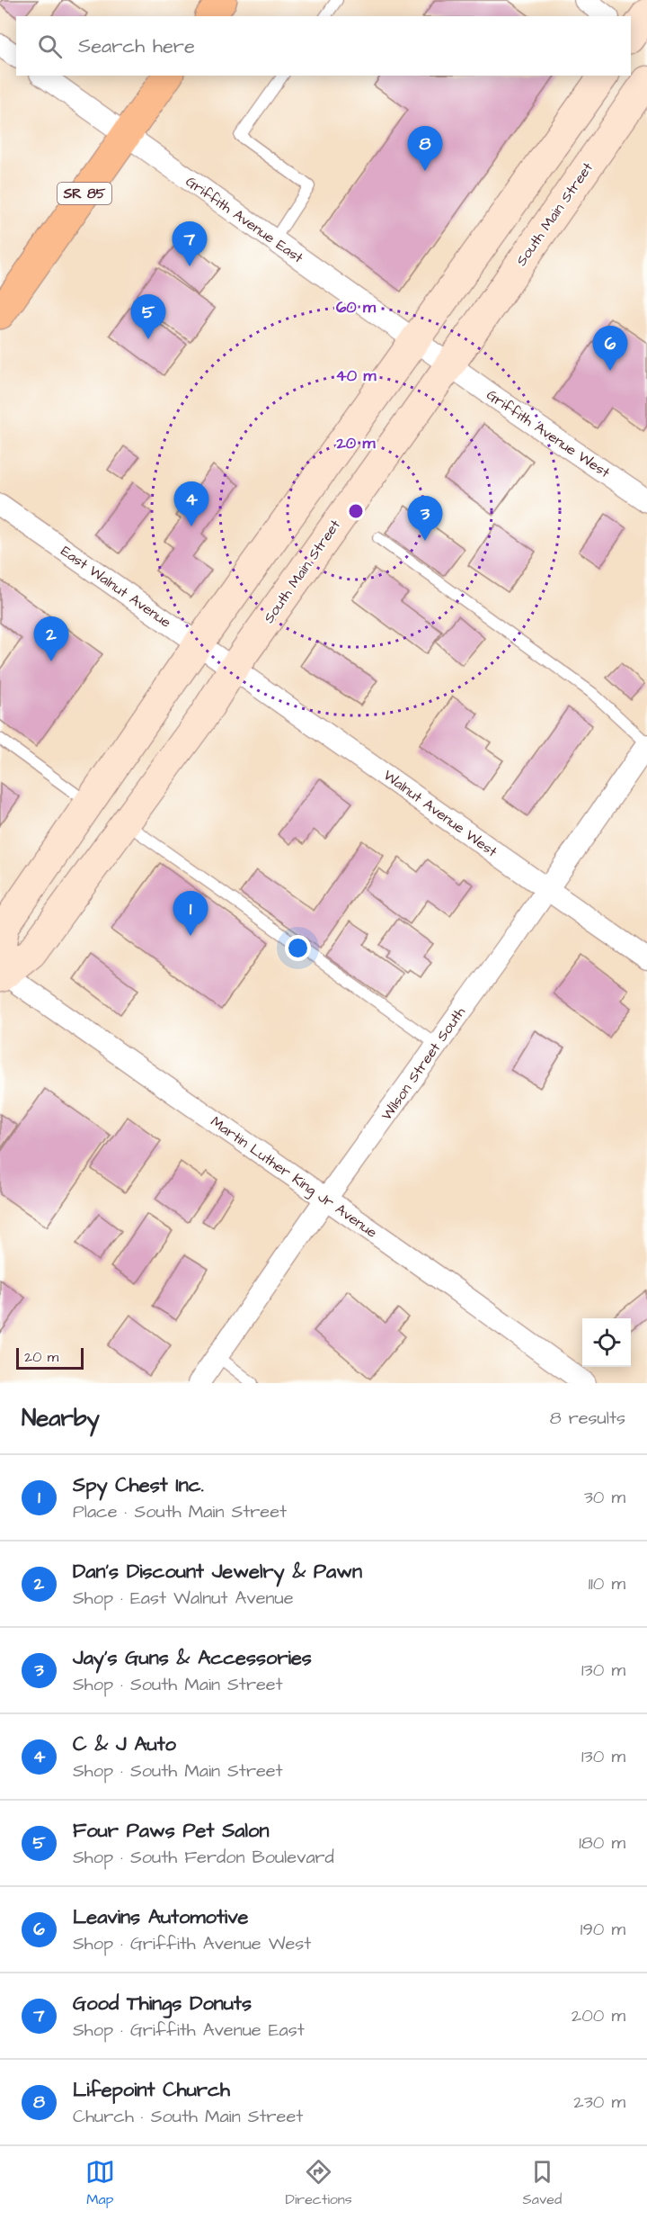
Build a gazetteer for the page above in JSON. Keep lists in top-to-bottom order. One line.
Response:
{"streets":{"main road":["SR 85"],"street":["South Main Street","Griffith Avenue East","Griffith Avenue West","East Walnut Avenue","Walnut Avenue West","Wilson Street South","Martin Luther King Jr Avenue"]},"crossings":[["SR 85","Griffith Avenue East"],["South Main Street","Griffith Avenue East"],["South Main Street","Griffith Avenue West"],["South Main Street","East Walnut Avenue"],["South Main Street","Walnut Avenue West"],["South Main Street","Martin Luther King Jr Avenue"],["Griffith Avenue East","Griffith Avenue West"],["East Walnut Avenue","Walnut Avenue West"],["Walnut Avenue West","Wilson Street South"],["Wilson Street South","Martin Luther King Jr Avenue"]],"scale_bar":"20 m","page":{"search":"Search here","pins":["8","7","5","6","4","3","2","1"],"scale":"20 m","heading":["Nearby","8 results"],"list":[{"mark":"1","name":"Spy Chest Inc.","note":"Place · South Main Street","value":"30 m"},{"mark":"2","name":"Dan's Discount Jewelry & Pawn","note":"Shop · East Walnut Avenue","value":"110 m"},{"mark":"3","name":"Jay's Guns & Accessories","note":"Shop · South Main Street","value":"130 m"},{"mark":"4","name":"C & J Auto","note":"Shop · South Main Street","value":"130 m"},{"mark":"5","name":"Four Paws Pet Salon","note":"Shop · South Ferdon Boulevard","value":"180 m"},{"mark":"6","name":"Leavins Automotive","note":"Shop · Griffith Avenue West","value":"190 m"},{"mark":"7","name":"Good Things Donuts","note":"Shop · Griffith Avenue East","value":"200 m"},{"mark":"8","name":"Lifepoint Church","note":"Church · South Main Street","value":"230 m"}],"nav":["Map","Directions","Saved"]},"rings":["60 m","40 m","20 m"]}
